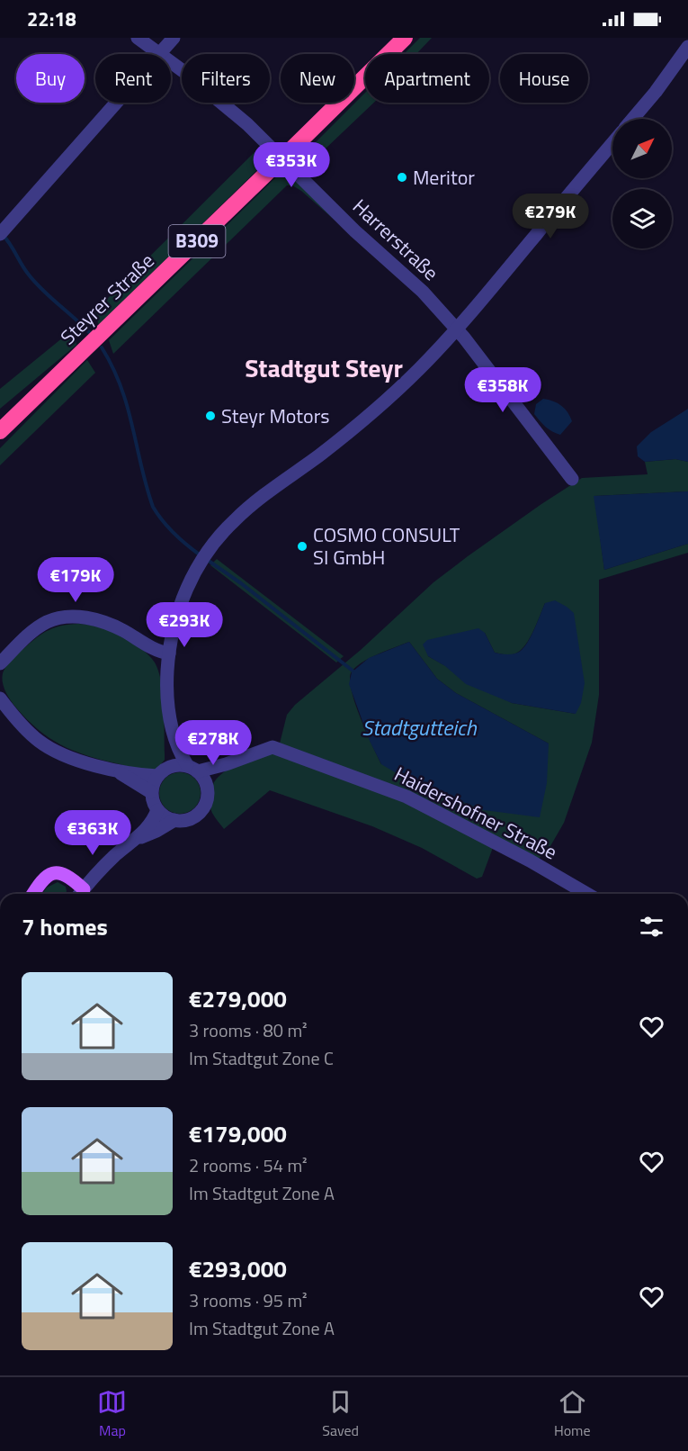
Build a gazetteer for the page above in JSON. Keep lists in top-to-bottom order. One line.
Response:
{"streets":{"highway":["B309","Steyrer Straße"],"street":["Harrerstraße","Haidershofner Straße"]},"districts":["Stadtgut Steyr"],"water":["Stadtgutteich"],"places":["Meritor","Steyr Motors","COSMO CONSULT SI GmbH"],"north":"top right","page":{"status":"22:18","chip":["Buy","Rent","Filters","New","Apartment","House"],"price":["€353K","€279K","€358K","€179K","€293K","€278K","€363K"],"heading":"7 homes","list":[{"name":"€279,000","note":"3 rooms · 80 m² · Im Stadtgut Zone C"},{"name":"€179,000","note":"2 rooms · 54 m² · Im Stadtgut Zone A"},{"name":"€293,000","note":"3 rooms · 95 m² · Im Stadtgut Zone A"}],"tabs":["Map","Saved","Home"]}}
